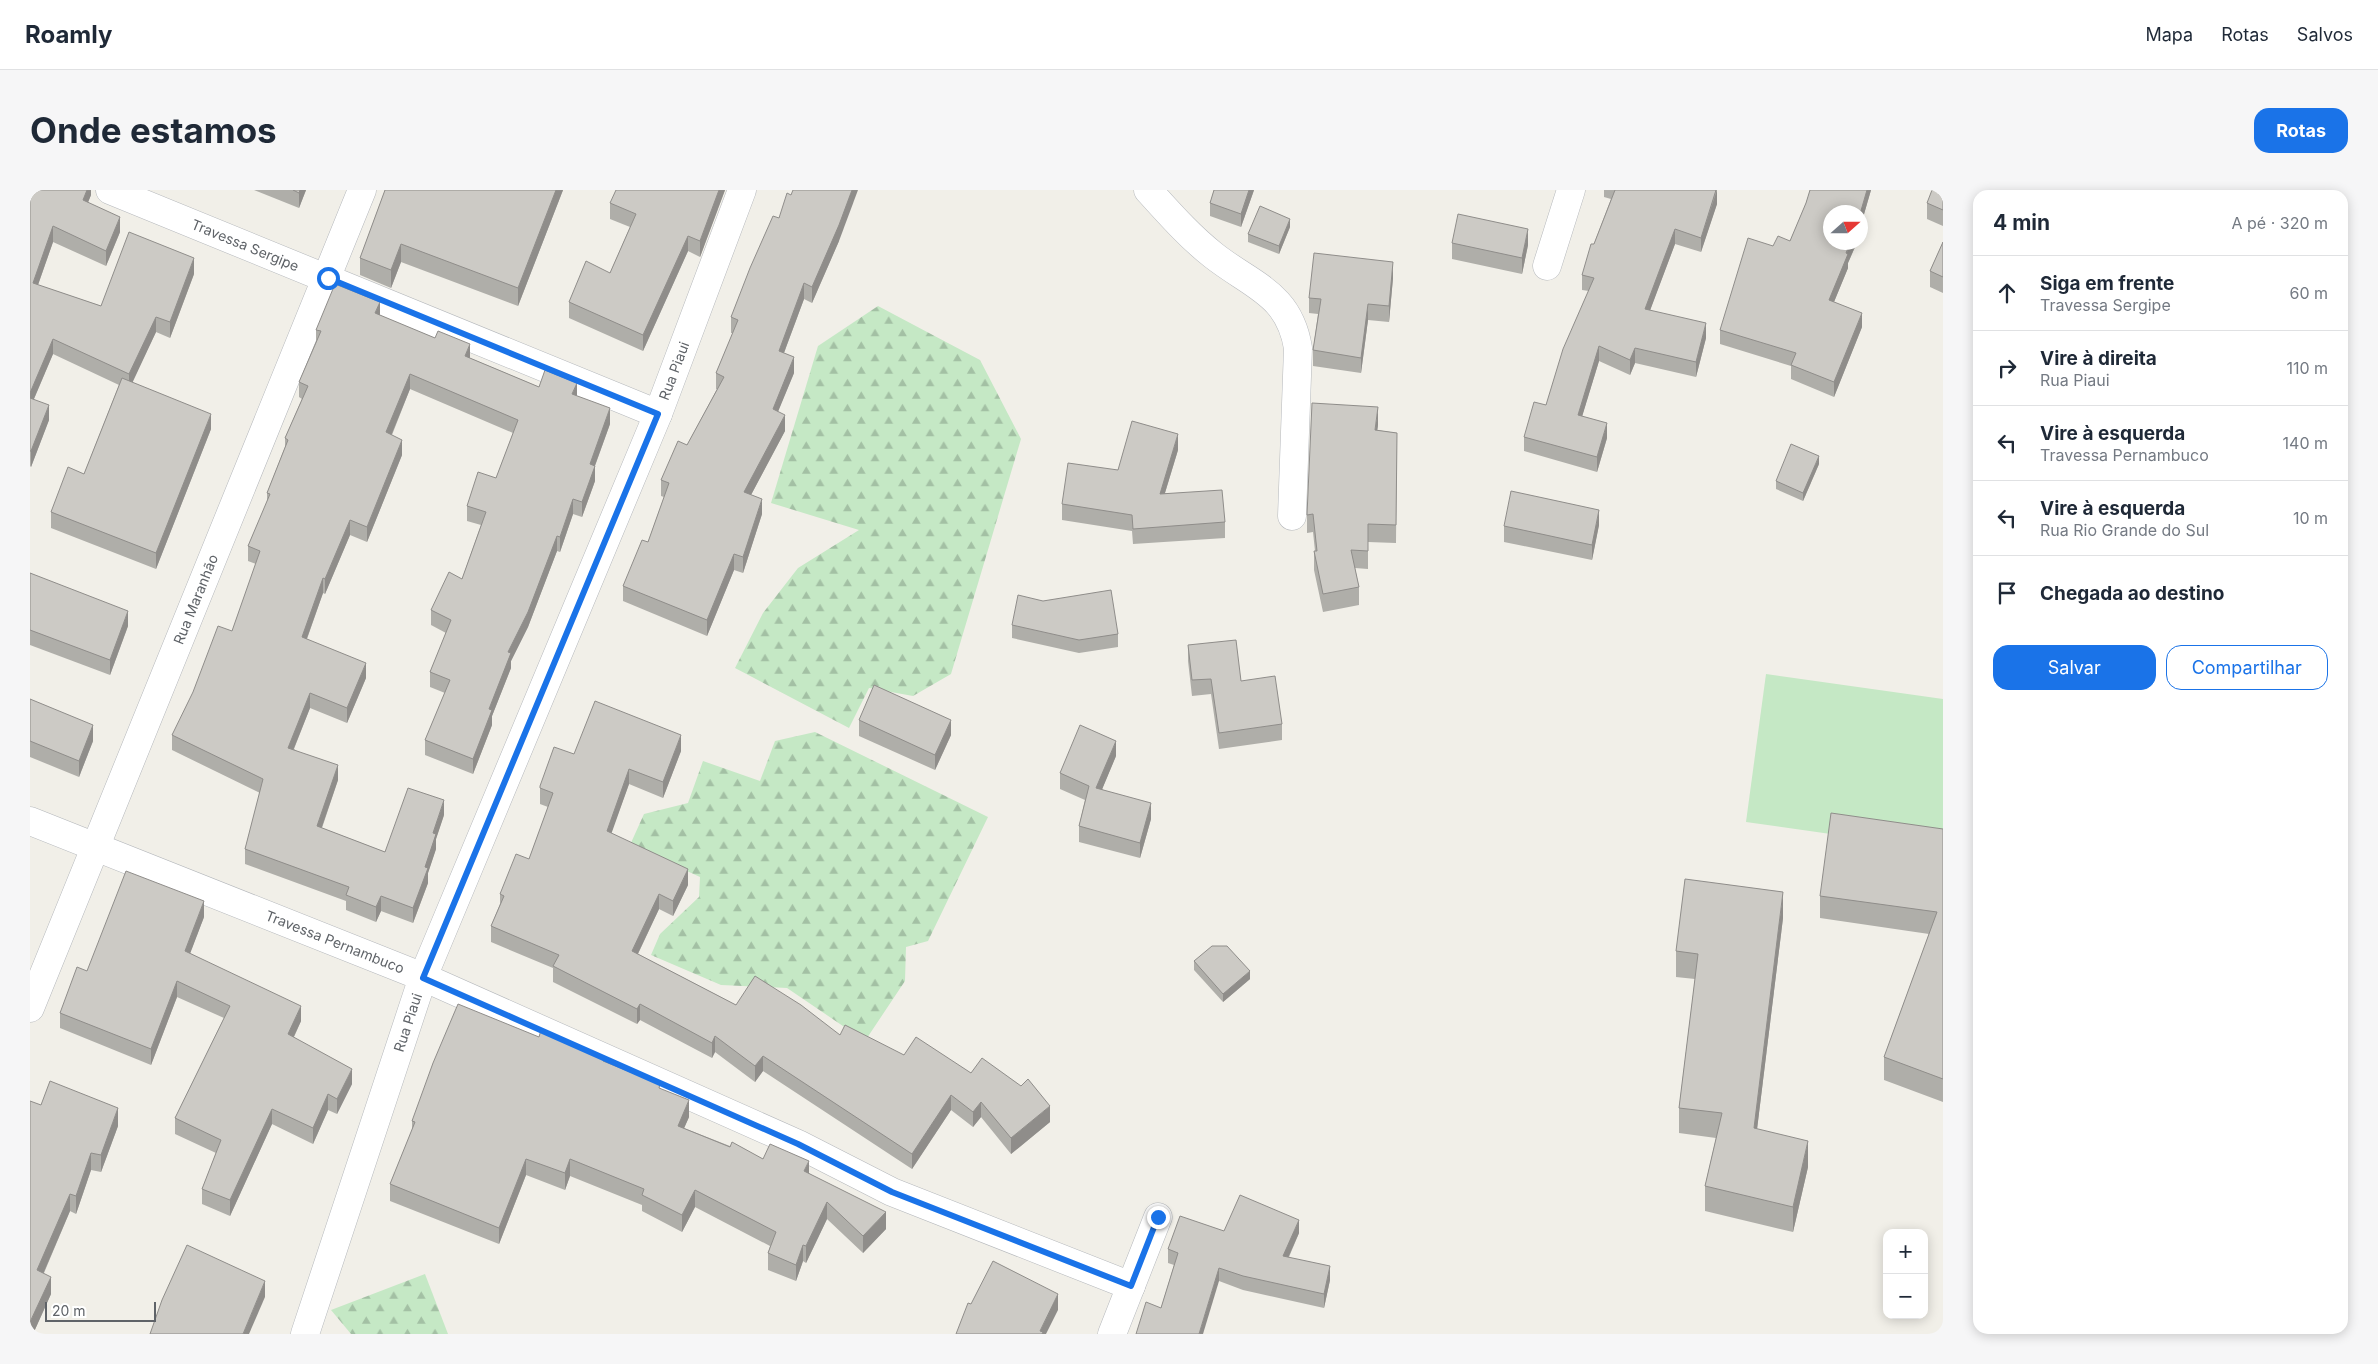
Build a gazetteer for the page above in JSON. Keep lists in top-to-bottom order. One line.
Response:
{"streets":{"street":["Travessa Sergipe","Rua Piaui","Rua Maranhão","Travessa Pernambuco"]},"crossings":[["Travessa Sergipe","Rua Piaui"],["Travessa Sergipe","Rua Maranhão"],["Rua Piaui","Travessa Pernambuco"],["Rua Maranhão","Travessa Pernambuco"]],"scale_bar":"20 m","north":"right","page":{"header":"Roamly","nav":["Mapa","Rotas","Salvos"],"buttons":["Rotas",["Salvar","Compartilhar"]],"title":"Onde estamos","heading":["4 min","A pé · 320 m"],"list":[["Siga em frente","Travessa Sergipe","60 m"],["Vire à direita","Rua Piaui","110 m"],["Vire à esquerda","Travessa Pernambuco","140 m"],["Vire à esquerda","Rua Rio Grande do Sul","10 m"],"Chegada ao destino"],"map_buttons":["+","−"],"scale":"20 m"}}
